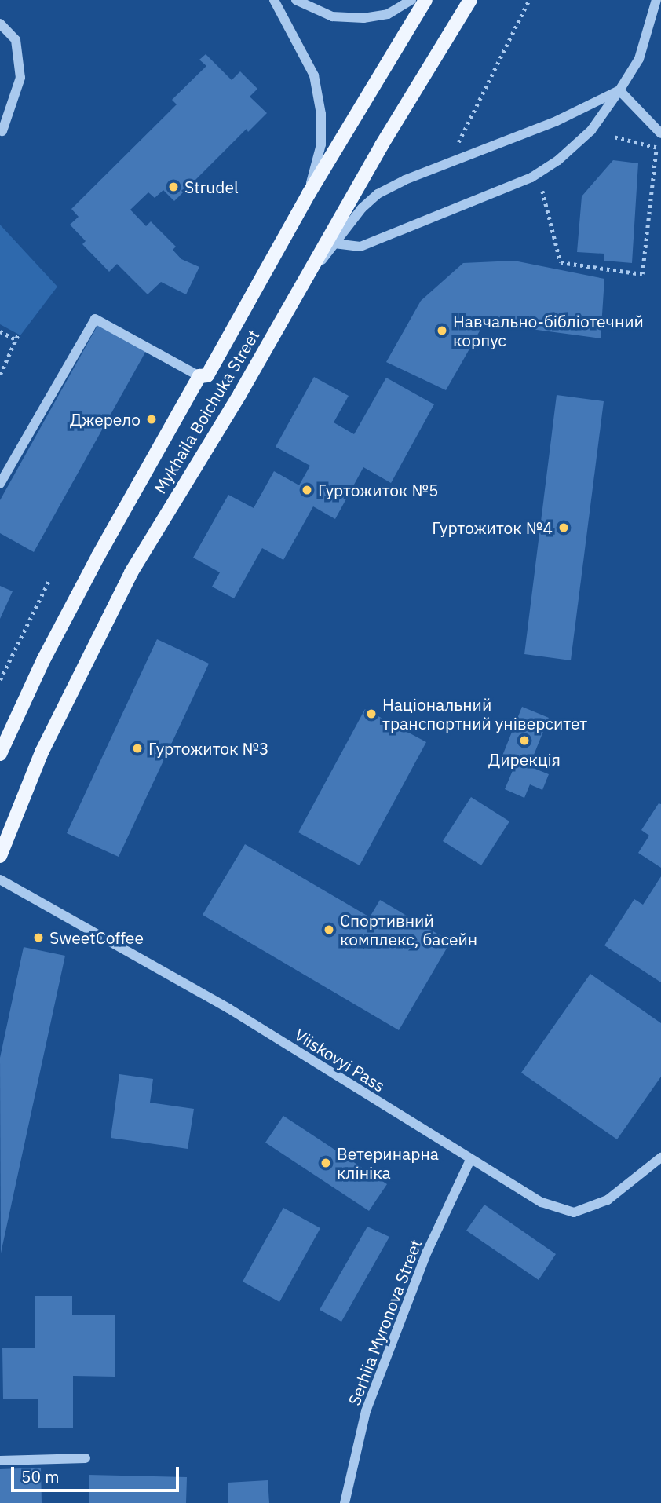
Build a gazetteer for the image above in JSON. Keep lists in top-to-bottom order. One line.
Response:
{"streets":{"main road":["Mykhaila Boichuka Street"],"street":["Viiskovyi Pass","Serhiia Myronova Street"]},"crossings":[["Viiskovyi Pass","Serhiia Myronova Street"]],"places":["Strudel","Навчально-бібліотечний корпус","Джерело","Гуртожиток №5","Гуртожиток №4","Національний транспортний університет","Дирекція","Гуртожиток №3","Спортивний комплекс, басейн","SweetCoffee","Ветеринарна клініка"],"scale_bar":"50 m"}
